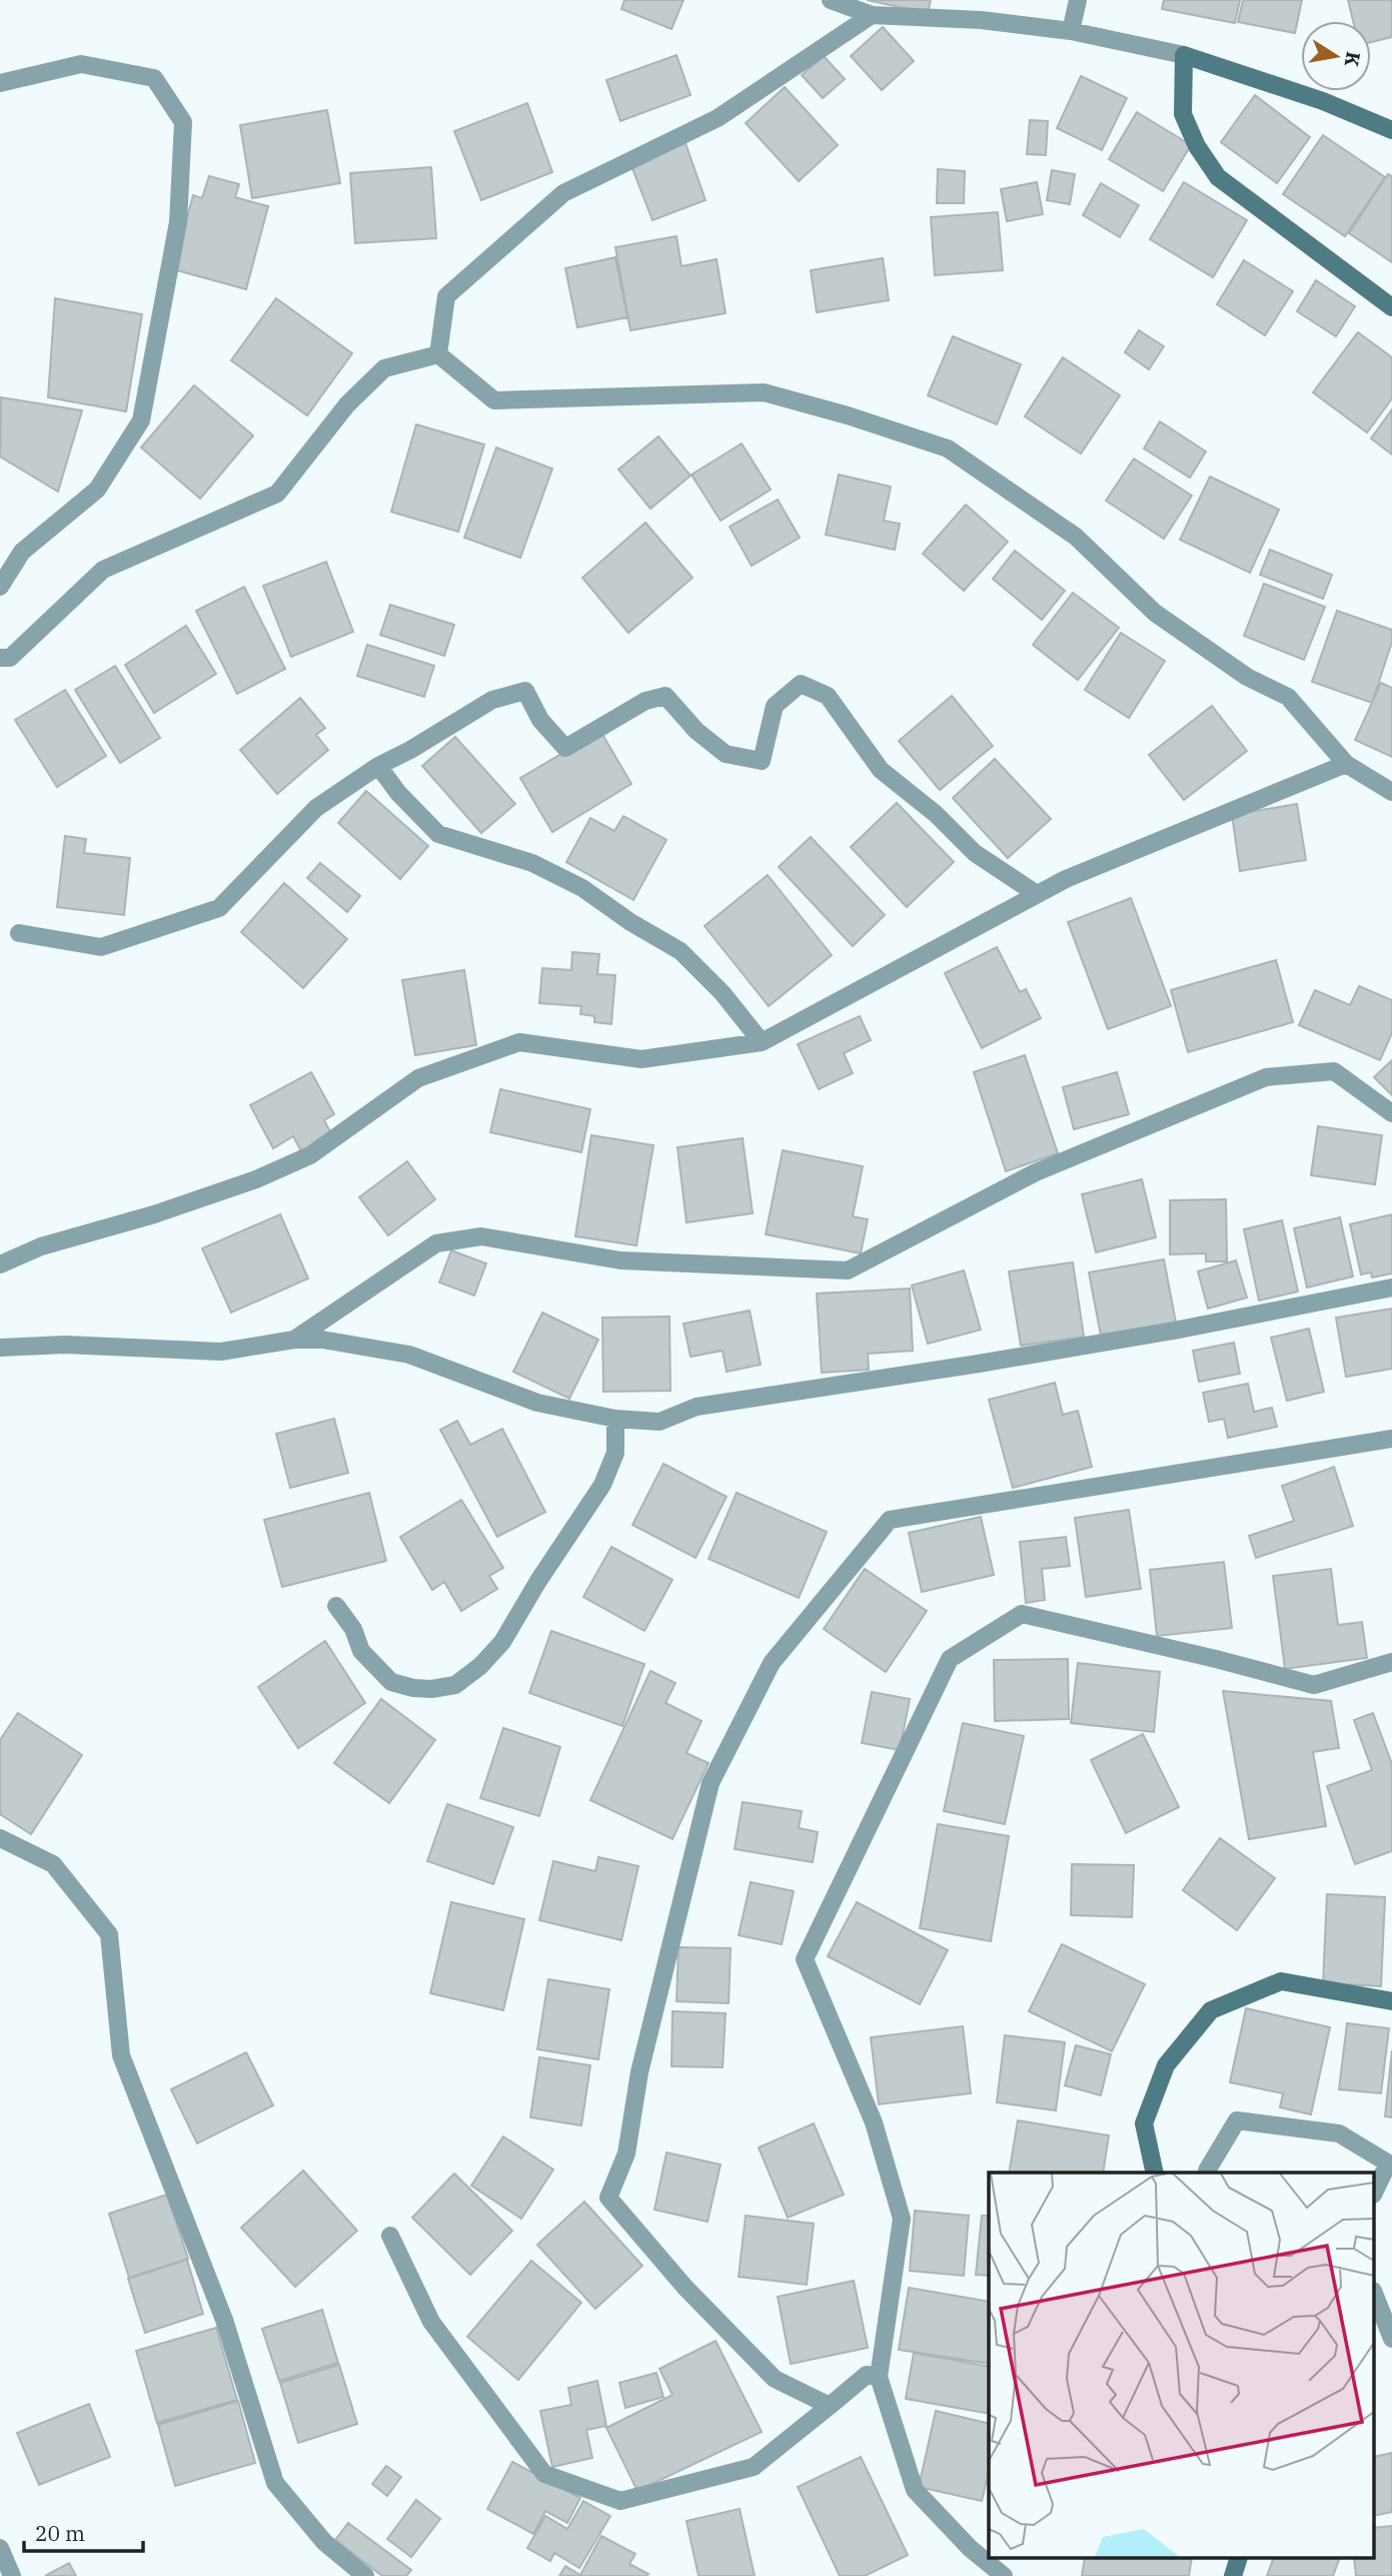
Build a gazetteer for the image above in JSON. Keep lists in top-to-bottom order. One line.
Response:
{"scale_bar":"20 m","north":"right"}
